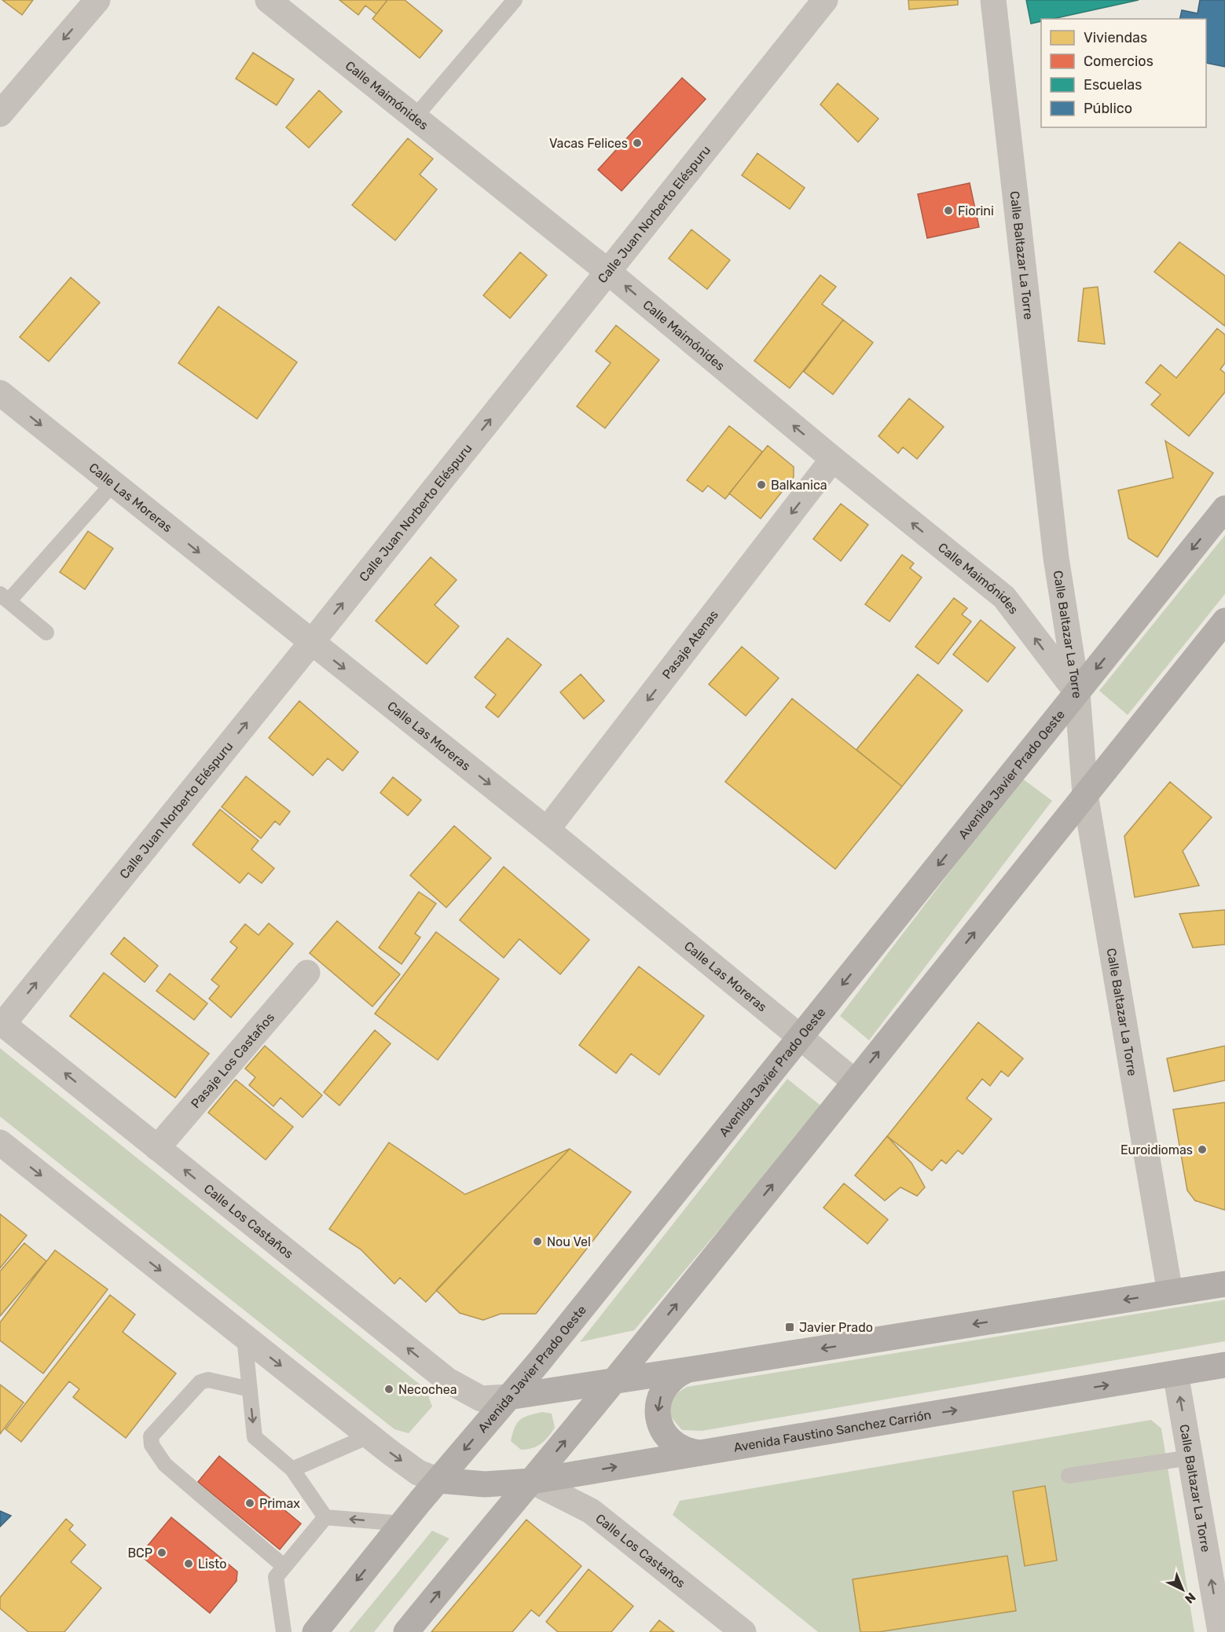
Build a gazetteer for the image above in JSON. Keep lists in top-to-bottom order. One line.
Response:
{"streets":{"main road":["Avenida Javier Prado Oeste","Avenida Faustino Sanchez Carrión"],"street":["Calle Maimónides","Calle Juan Norberto Eléspuru","Calle Baltazar La Torre","Calle Las Moreras","Pasaje Atenas","Pasaje Los Castaños","Calle Los Castaños"]},"crossings":[["Calle Maimónides","Calle Juan Norberto Eléspuru"],["Calle Maimónides","Calle Baltazar La Torre"],["Calle Maimónides","Pasaje Atenas"],["Calle Maimónides","Avenida Javier Prado Oeste"],["Calle Juan Norberto Eléspuru","Calle Las Moreras"],["Calle Juan Norberto Eléspuru","Calle Los Castaños"],["Calle Baltazar La Torre","Avenida Javier Prado Oeste"],["Calle Baltazar La Torre","Avenida Faustino Sanchez Carrión"],["Calle Las Moreras","Pasaje Atenas"],["Calle Las Moreras","Avenida Javier Prado Oeste"],["Avenida Javier Prado Oeste","Calle Los Castaños"],["Avenida Javier Prado Oeste","Avenida Faustino Sanchez Carrión"],["Pasaje Los Castaños","Calle Los Castaños"],["Calle Los Castaños","Avenida Faustino Sanchez Carrión"]],"one_way":["Calle Maimónides","Calle Juan Norberto Eléspuru","Calle Las Moreras","Pasaje Atenas"],"places":{"other":["Vacas Felices","Fiorini","Balkanica","Euroidiomas","Nou Vel","Necochea","Primax","BCP","Listo"],"transit":["Javier Prado"]},"legend":["Viviendas","Comercios","Escuelas","Público"],"north":"bottom right"}
